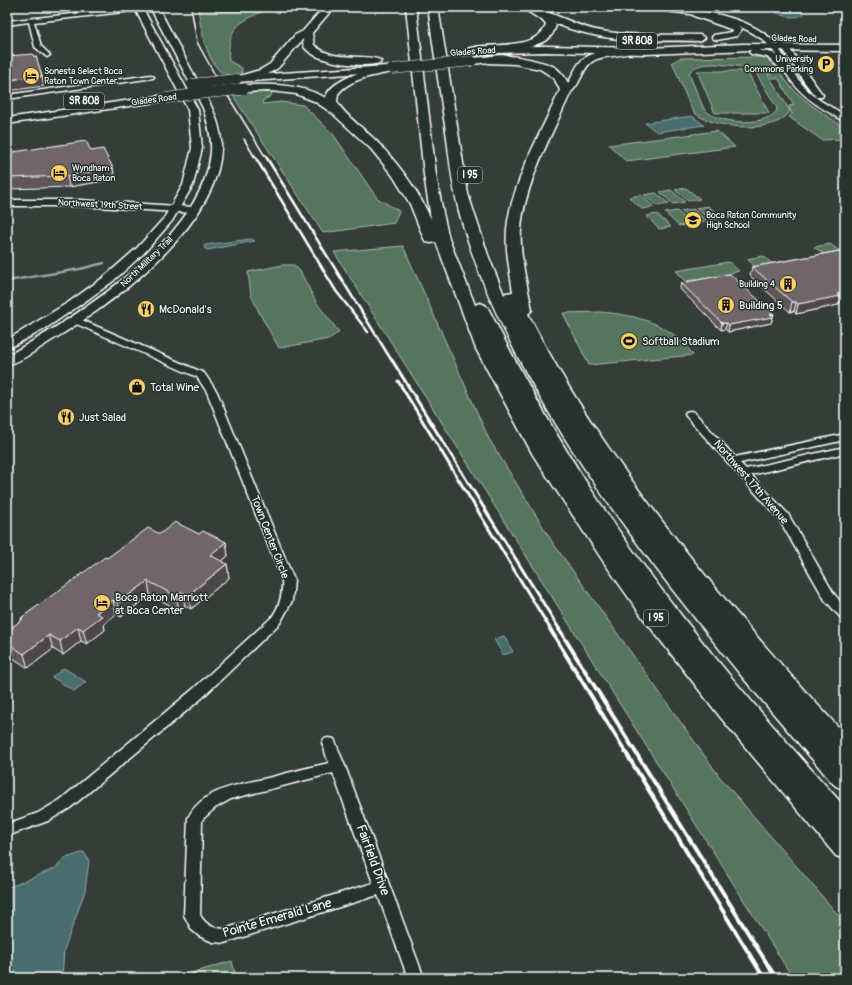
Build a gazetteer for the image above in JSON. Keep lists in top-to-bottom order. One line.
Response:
{"streets":{"highway":["I 95"],"main road":["Glades Road","SR 808","North Military Trail"],"street":["Northwest 19th Street","Northwest 17th Avenue","Town Center Circle","Fairfield Drive","Pointe Emerald Lane"]},"crossings":[["Northwest 19th Street","North Military Trail"],["North Military Trail","Town Center Circle"],["Fairfield Drive","Pointe Emerald Lane"]],"places":{"parking":["University Commons Parking"],"hotel":["Sonesta Select Boca Raton Town Center","Wyndham Boca Raton","Boca Raton Marriott at Boca Center"],"school or university":["Boca Raton Community High School"],"building":["Building 4","Building 5"],"restaurant":["McDonald's","Just Salad"],"sports":["Softball Stadium"],"shop":["Total Wine"]}}
